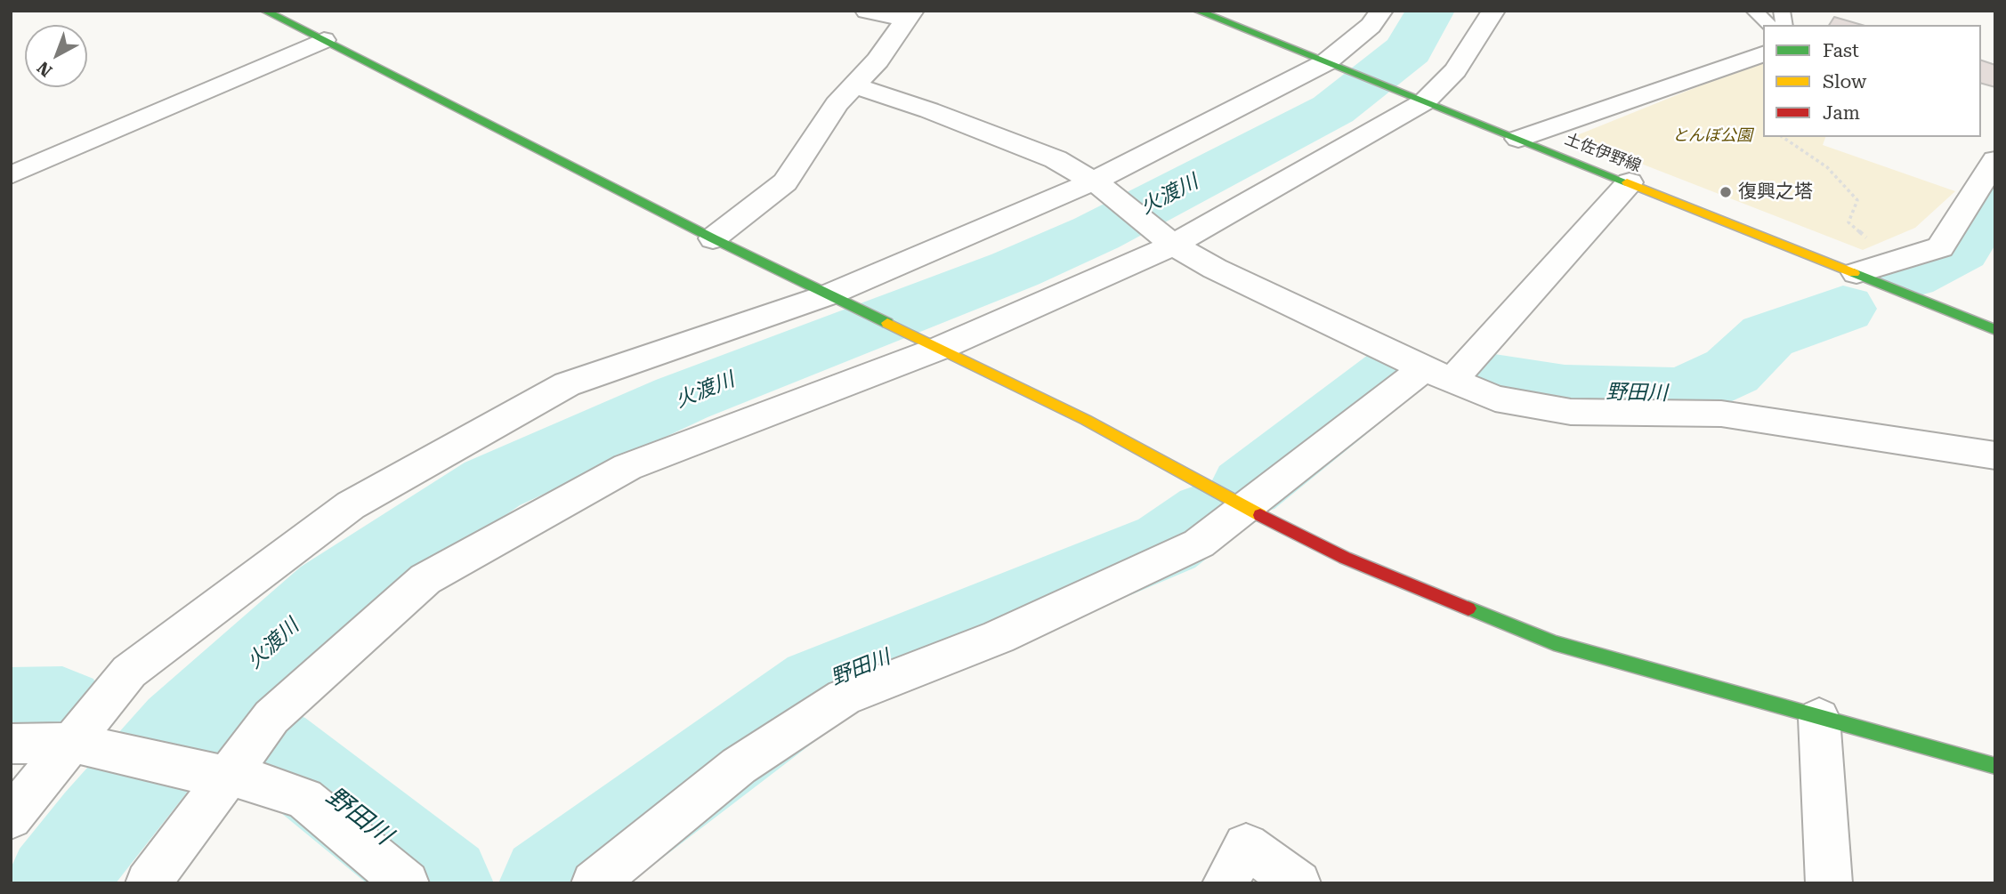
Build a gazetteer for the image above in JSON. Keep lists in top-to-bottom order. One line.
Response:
{"streets":{"street":["土佐伊野線"]},"water":["火渡川","野田川"],"parks":["とんぼ公園"],"places":["復興之塔"],"legend":["Fast","Slow","Jam"],"north":"bottom left"}
